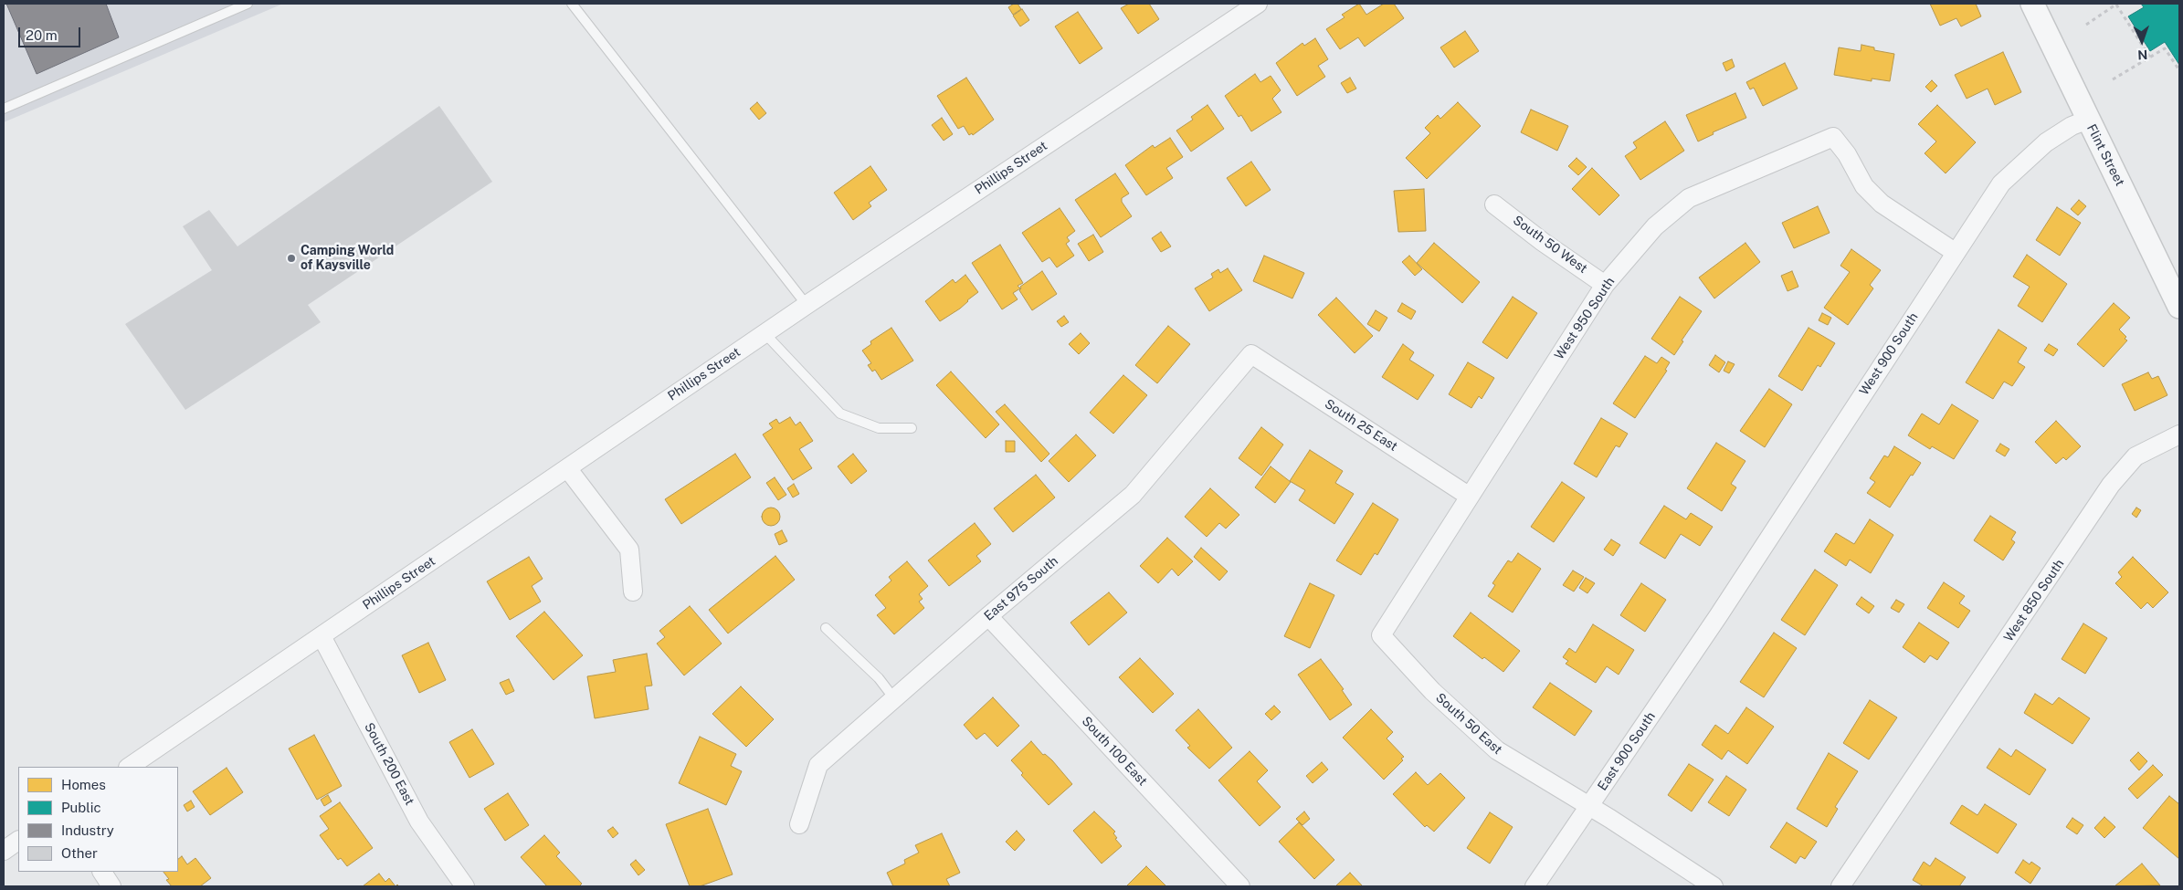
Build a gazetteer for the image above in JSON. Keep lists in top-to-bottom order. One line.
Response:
{"streets":{"street":["Flint Street","Phillips Street","South 50 West","West 950 South","West 900 South","South 25 East","East 975 South","West 850 South","South 50 East","South 100 East","East 900 South","South 200 East"]},"crossings":[["Flint Street","West 900 South"],["Phillips Street","South 200 East"],["South 50 West","West 950 South"],["West 950 South","West 900 South"],["West 950 South","South 25 East"],["West 950 South","South 50 East"],["West 900 South","East 900 South"],["South 25 East","East 975 South"],["East 975 South","South 100 East"],["South 50 East","East 900 South"]],"places":["Camping World of Kaysville"],"legend":["Homes","Public","Industry","Other"],"scale_bar":"20 m","north":"bottom"}
